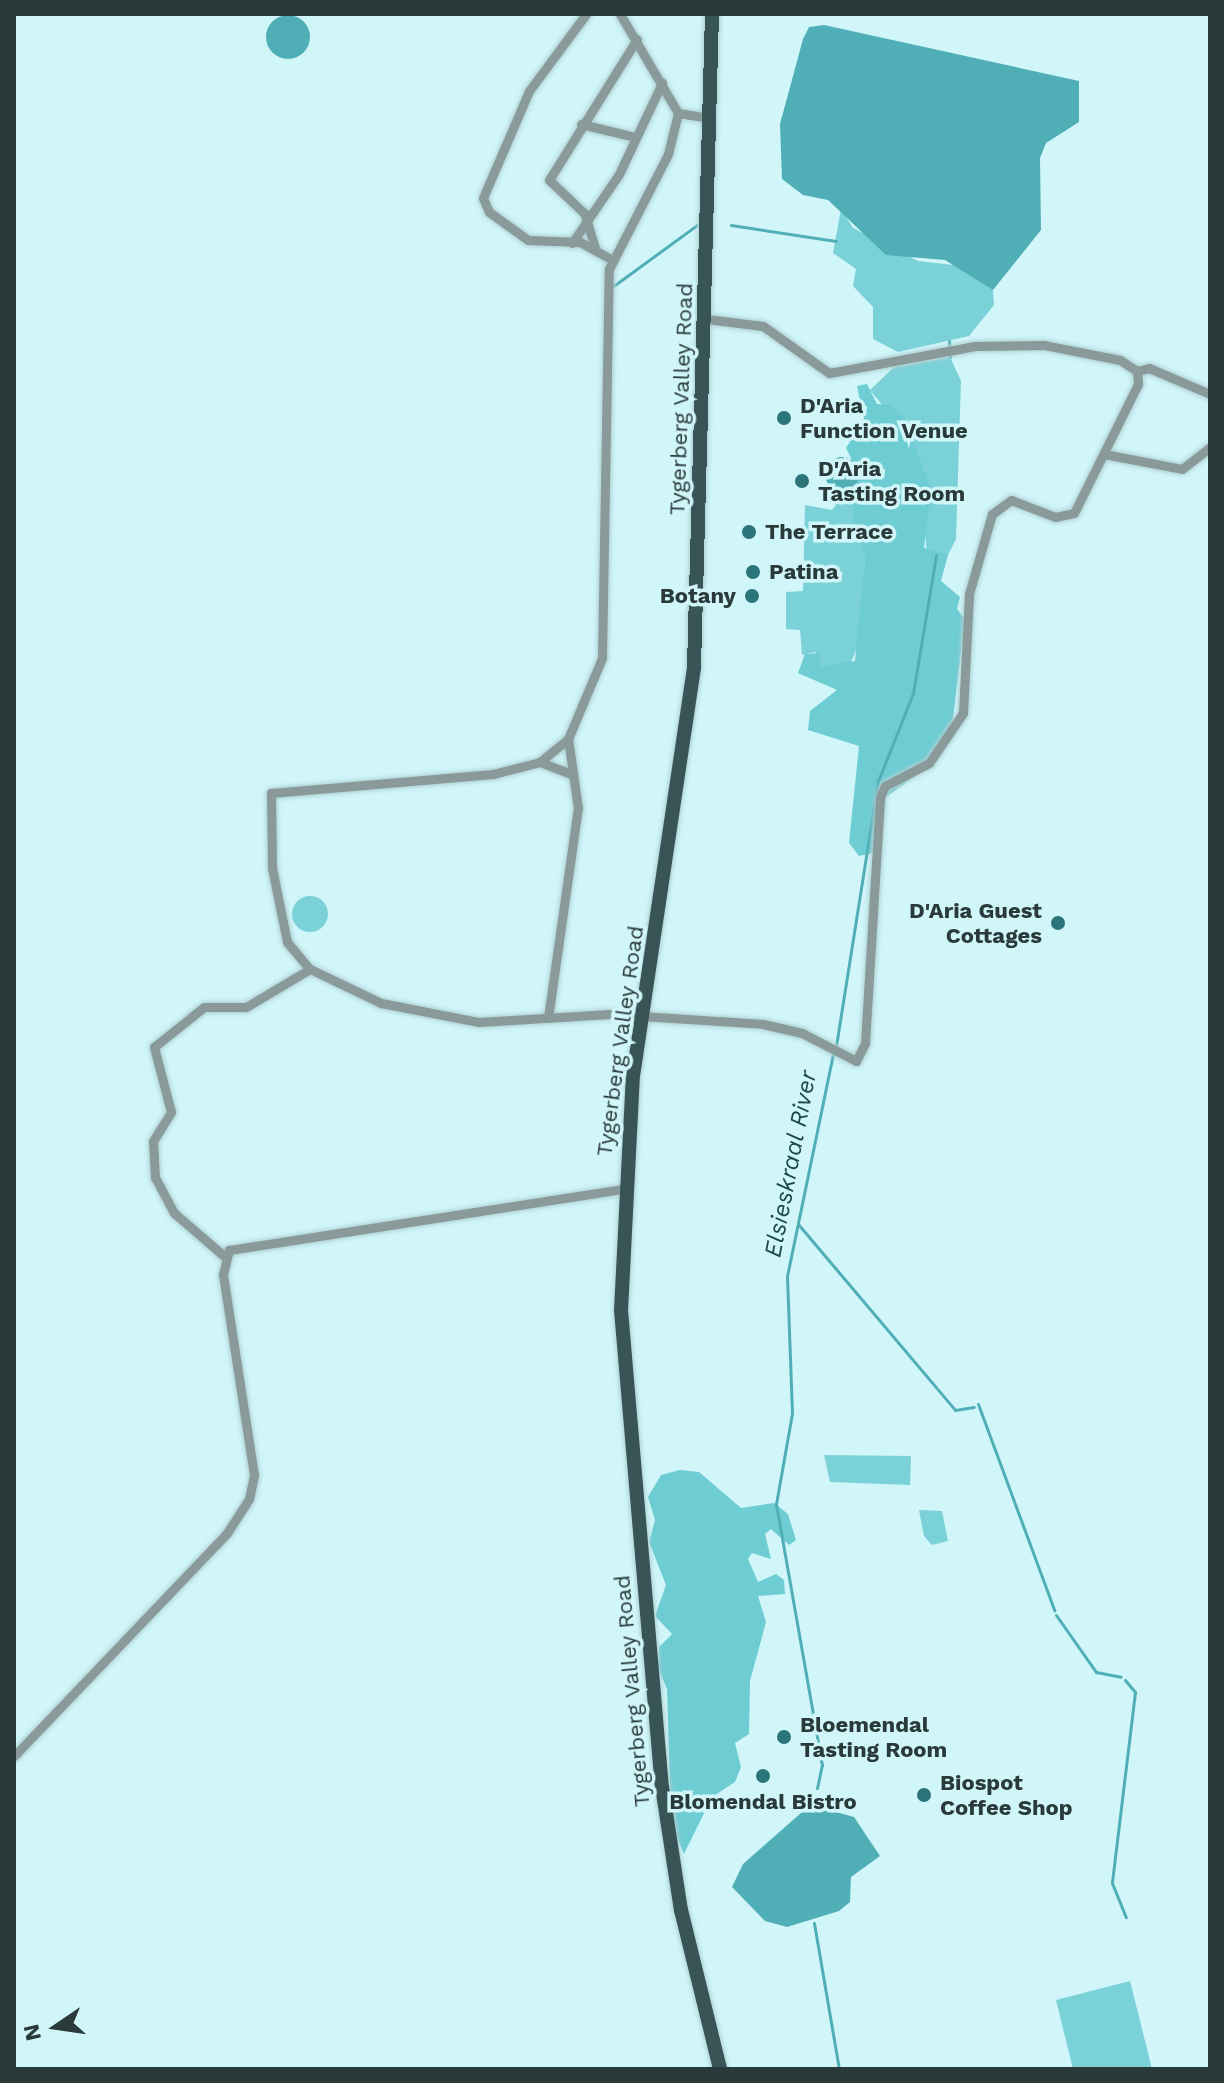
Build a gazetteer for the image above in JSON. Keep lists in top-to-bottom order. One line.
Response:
{"streets":{"main road":["Tygerberg Valley Road"]},"water":["Elsieskraal River"],"places":["D'Aria Function Venue","D'Aria Tasting Room","The Terrace","Patina","Botany","D'Aria Guest Cottages","Bloemendal Tasting Room","Blomendal Bistro","Biospot Coffee Shop"],"north":"left"}
